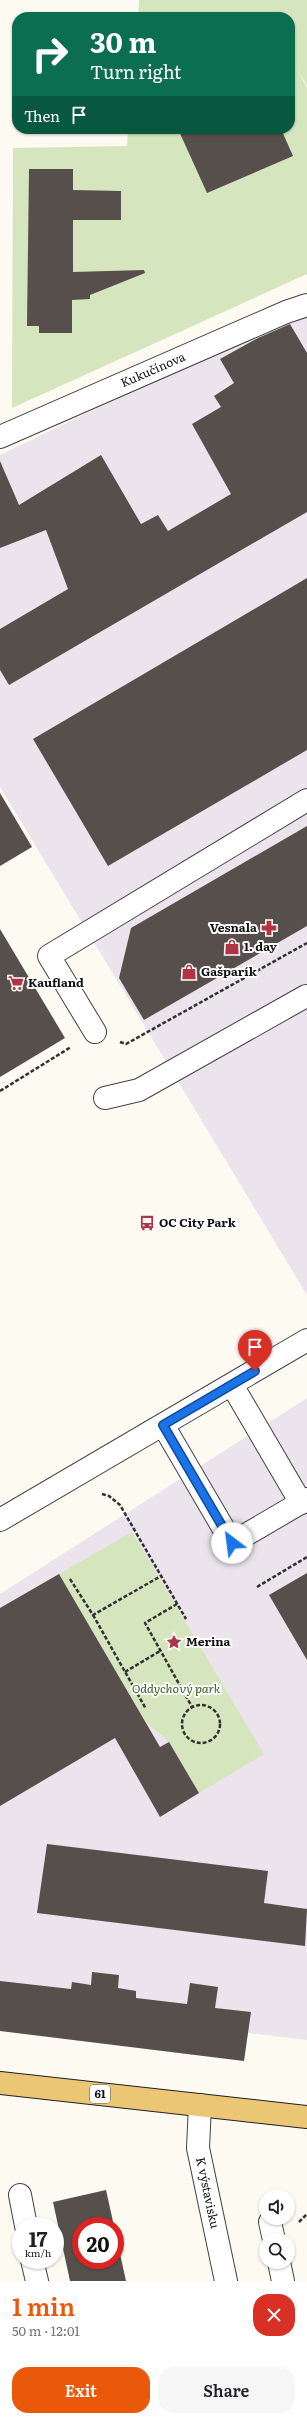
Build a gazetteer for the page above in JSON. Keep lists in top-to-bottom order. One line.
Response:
{"streets":{"main road":["61"],"street":["Kukučínova","K výstavisku"]},"crossings":[["61","K výstavisku"]],"parks":["Oddychový park"],"places":{"pharmacy":["Vesnala"],"shop":["1. day","Gašparík"],"supermarket":["Kaufland"],"bus stop":["OC City Park"],"place":["Merina"]},"page":{"turn":["30 m","Turn right"],"then":"Then","speed":"17 km/h","limit":"20","heading":["1 min","50 m · 12:01"],"buttons":["Exit","Share"]}}
